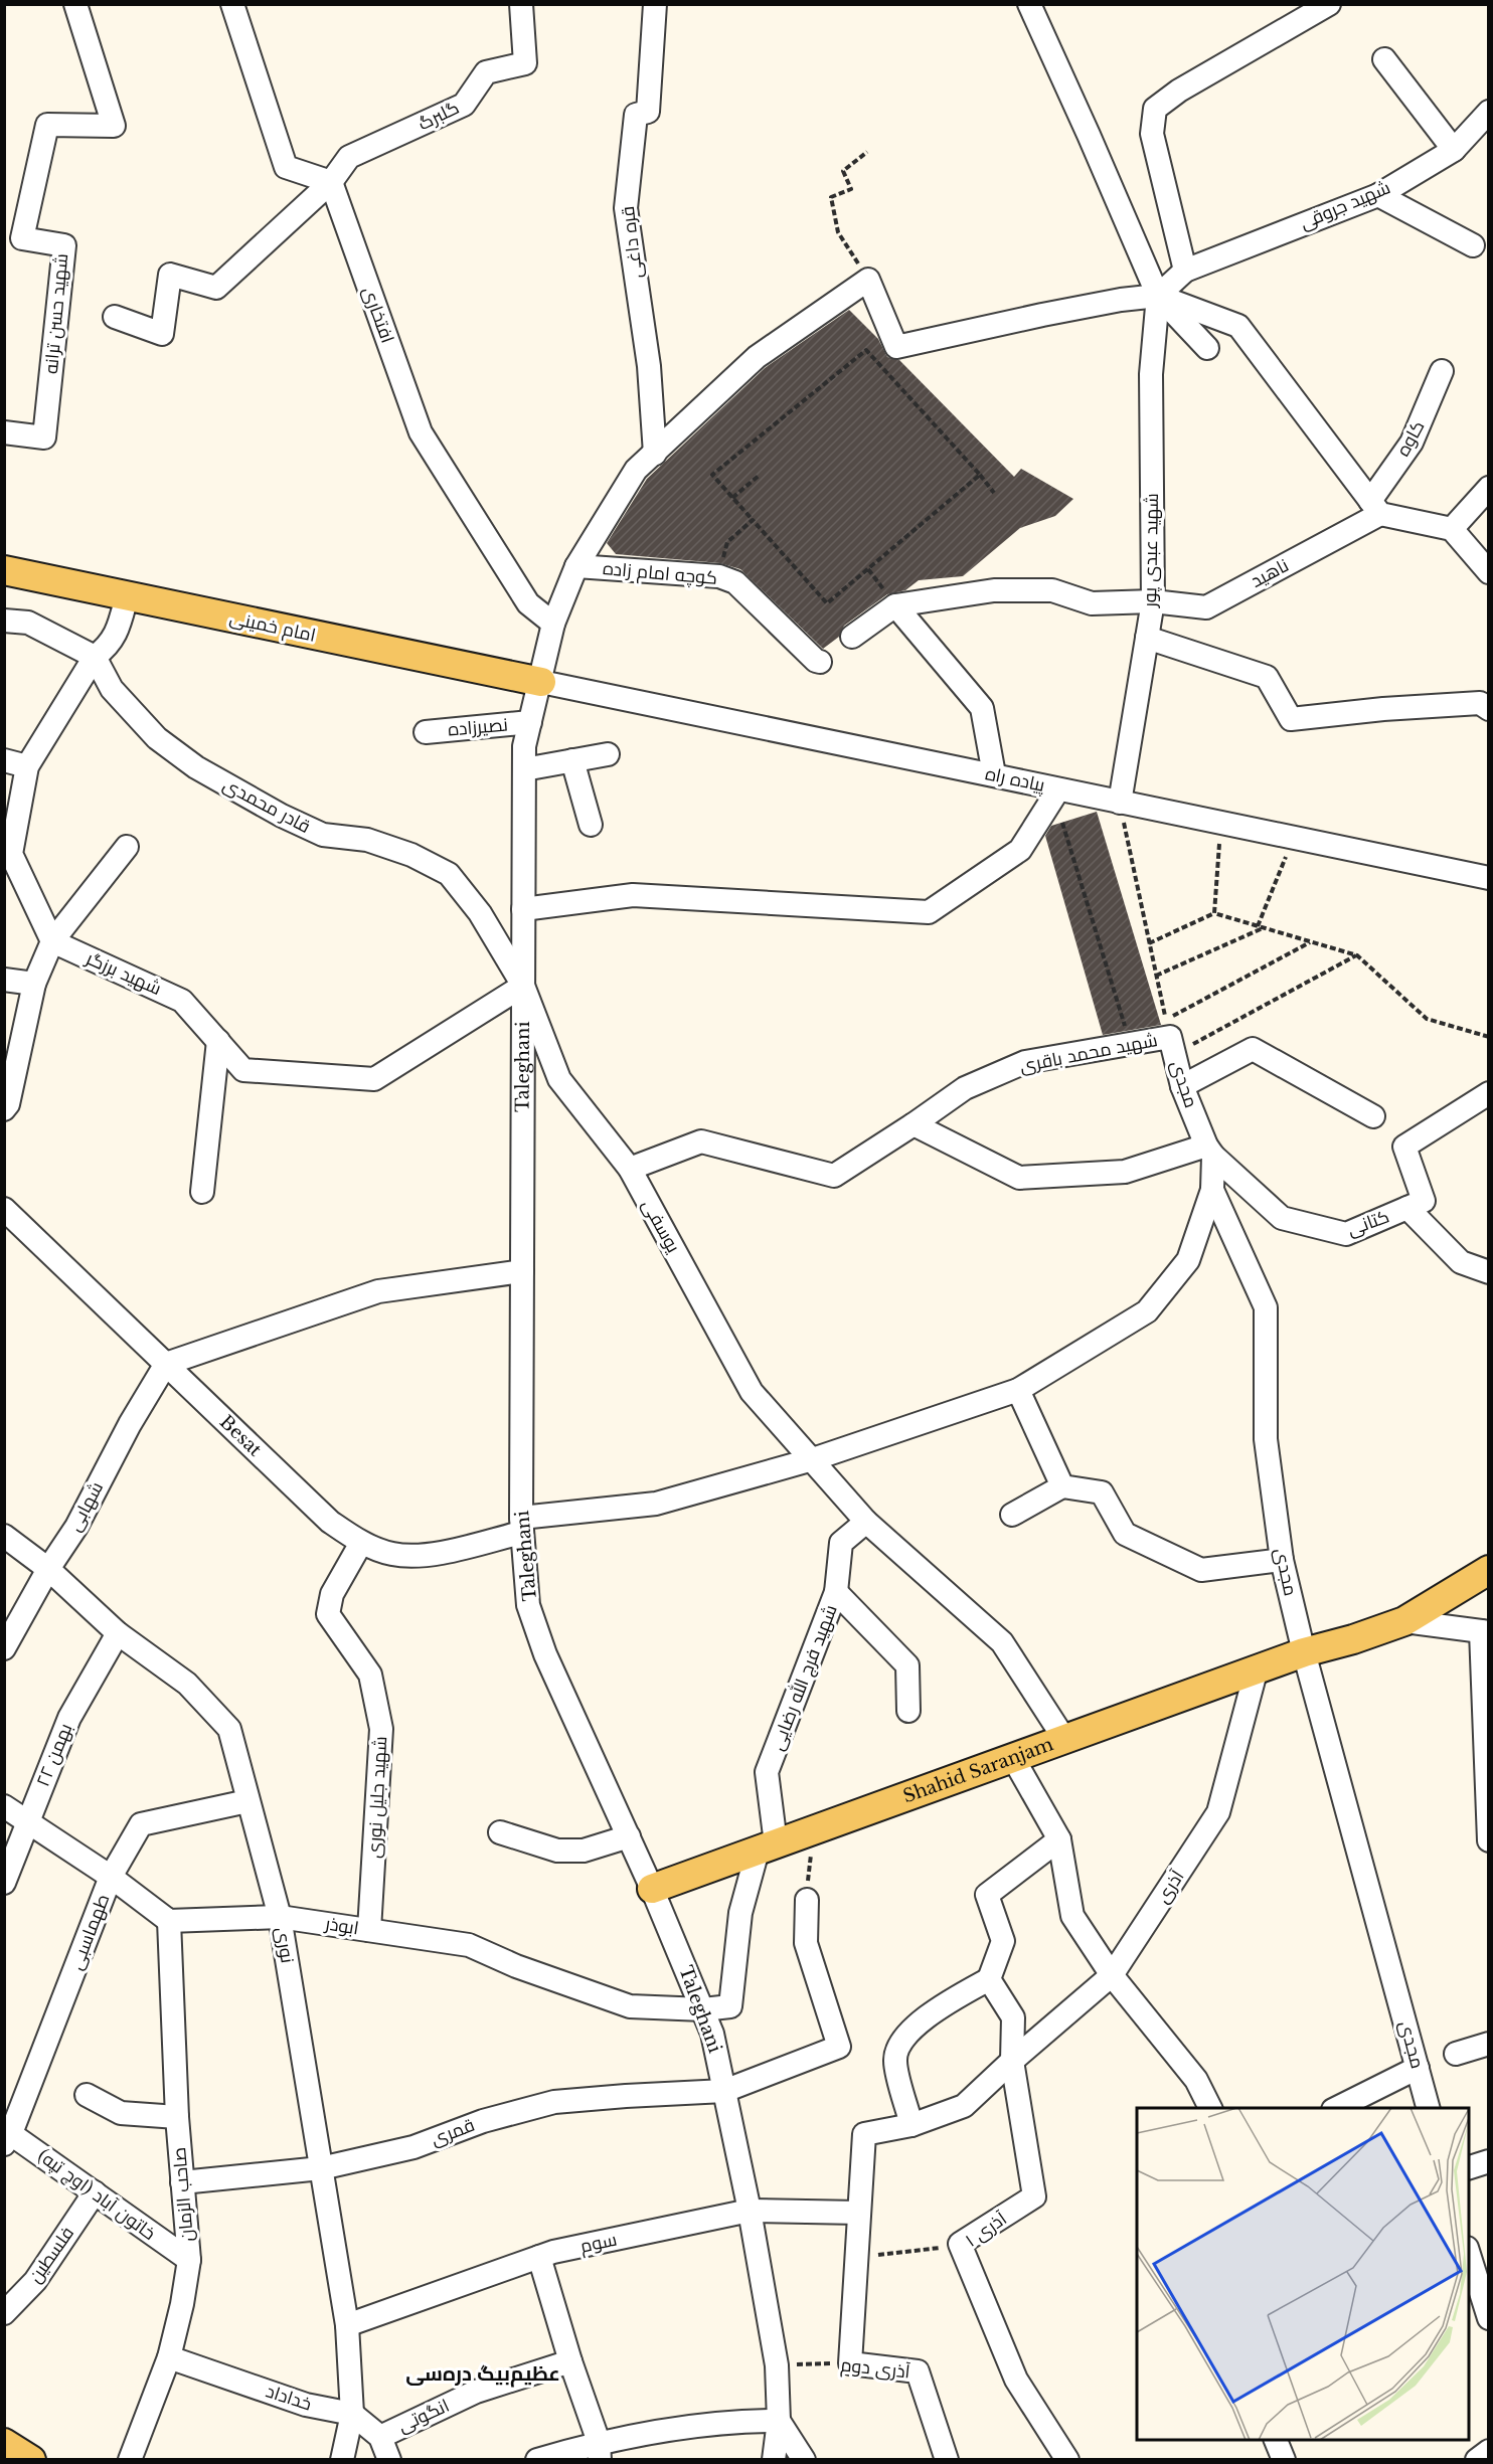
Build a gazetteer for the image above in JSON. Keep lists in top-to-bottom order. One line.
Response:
{"streets":{"main road":["امام خمینی","Shahid Saranjam"],"street":["گلبرگ","شهید جروقی","قره داغی","شهید حسن ترانه","افتخاری","کاوه","شهید عبدی پور","کوچه امام زاده","ناهید","نصیرزاده","پیاده راه","قادر محمدی","شهید برزگر","شهید محمد باقری","Taleghani","مجدی","کتانی","یوسفی","Besat","شهابی","شهید فرج الله رضایی","۲۲ بهمن","شهید جلیل نوری","آذری","ابوذر","طهماسبی","نوری","قمری","خاتون آباد (اوچ تپه)","صاحب الزمان","آذری ۱","سوم","فلسطین","آذری دوم","خداداد","انگوتی"]},"crossings":[["گلبرگ","افتخاری"],["قره داغی","Taleghani"],["افتخاری","Taleghani"],["کاوه","ناهید"],["شهید عبدی پور","ناهید"],["شهید عبدی پور","پیاده راه"],["کوچه امام زاده","Taleghani"],["امام خمینی","پیاده راه"],["امام خمینی","Taleghani"],["نصیرزاده","Taleghani"],["پیاده راه","Taleghani"],["قادر محمدی","شهید برزگر"],["قادر محمدی","Taleghani"],["قادر محمدی","یوسفی"],["شهید برزگر","Taleghani"],["شهید برزگر","یوسفی"],["شهید محمد باقری","مجدی"],["شهید محمد باقری","یوسفی"],["Taleghani","یوسفی"],["Taleghani","Besat"],["Taleghani","Shahid Saranjam"],["Taleghani","ابوذر"],["Taleghani","قمری"],["Taleghani","سوم"],["Taleghani","آذری دوم"],["مجدی","کتانی"],["مجدی","Besat"],["مجدی","Shahid Saranjam"],["یوسفی","Besat"],["یوسفی","شهید فرج الله رضایی"],["یوسفی","Shahid Saranjam"],["Besat","شهابی"],["Besat","شهید جلیل نوری"],["شهابی","نوری"],["شهید فرج الله رضایی","Shahid Saranjam"],["شهید فرج الله رضایی","ابوذر"],["۲۲ بهمن","نوری"],["Shahid Saranjam","آذری"],["Shahid Saranjam","ابوذر"],["شهید جلیل نوری","ابوذر"],["آذری","آذری ۱"],["آذری","سوم"],["ابوذر","نوری"],["ابوذر","صاحب الزمان"],["طهماسبی","نوری"],["طهماسبی","خاتون آباد (اوچ تپه)"],["نوری","قمری"],["نوری","سوم"],["نوری","خداداد"],["قمری","صاحب الزمان"],["خاتون آباد (اوچ تپه)","صاحب الزمان"],["خاتون آباد (اوچ تپه)","فلسطین"],["صاحب الزمان","خداداد"],["خداداد","انگوتی"]],"districts":["عظیم‌بیگ دره‌سی"]}
